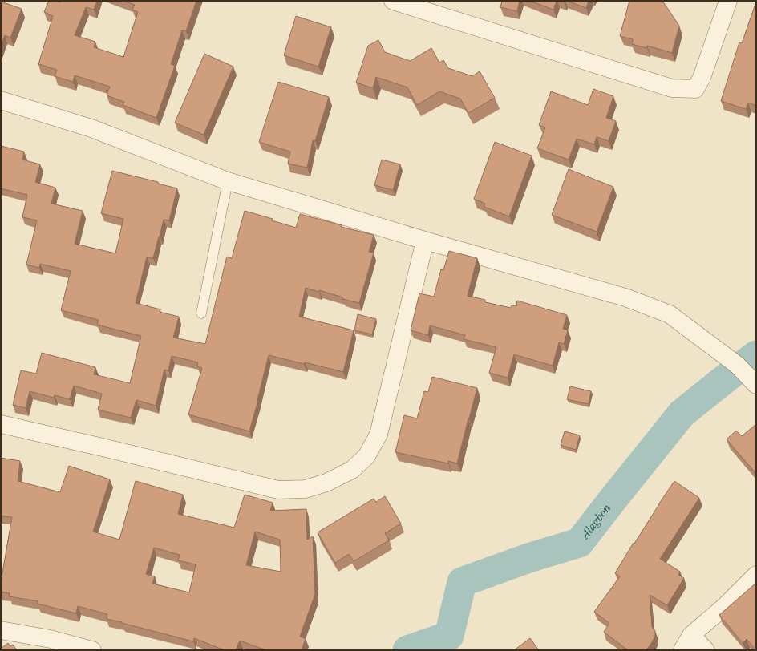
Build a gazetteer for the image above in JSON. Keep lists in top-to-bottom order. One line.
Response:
{"water":["Alagbon"]}
